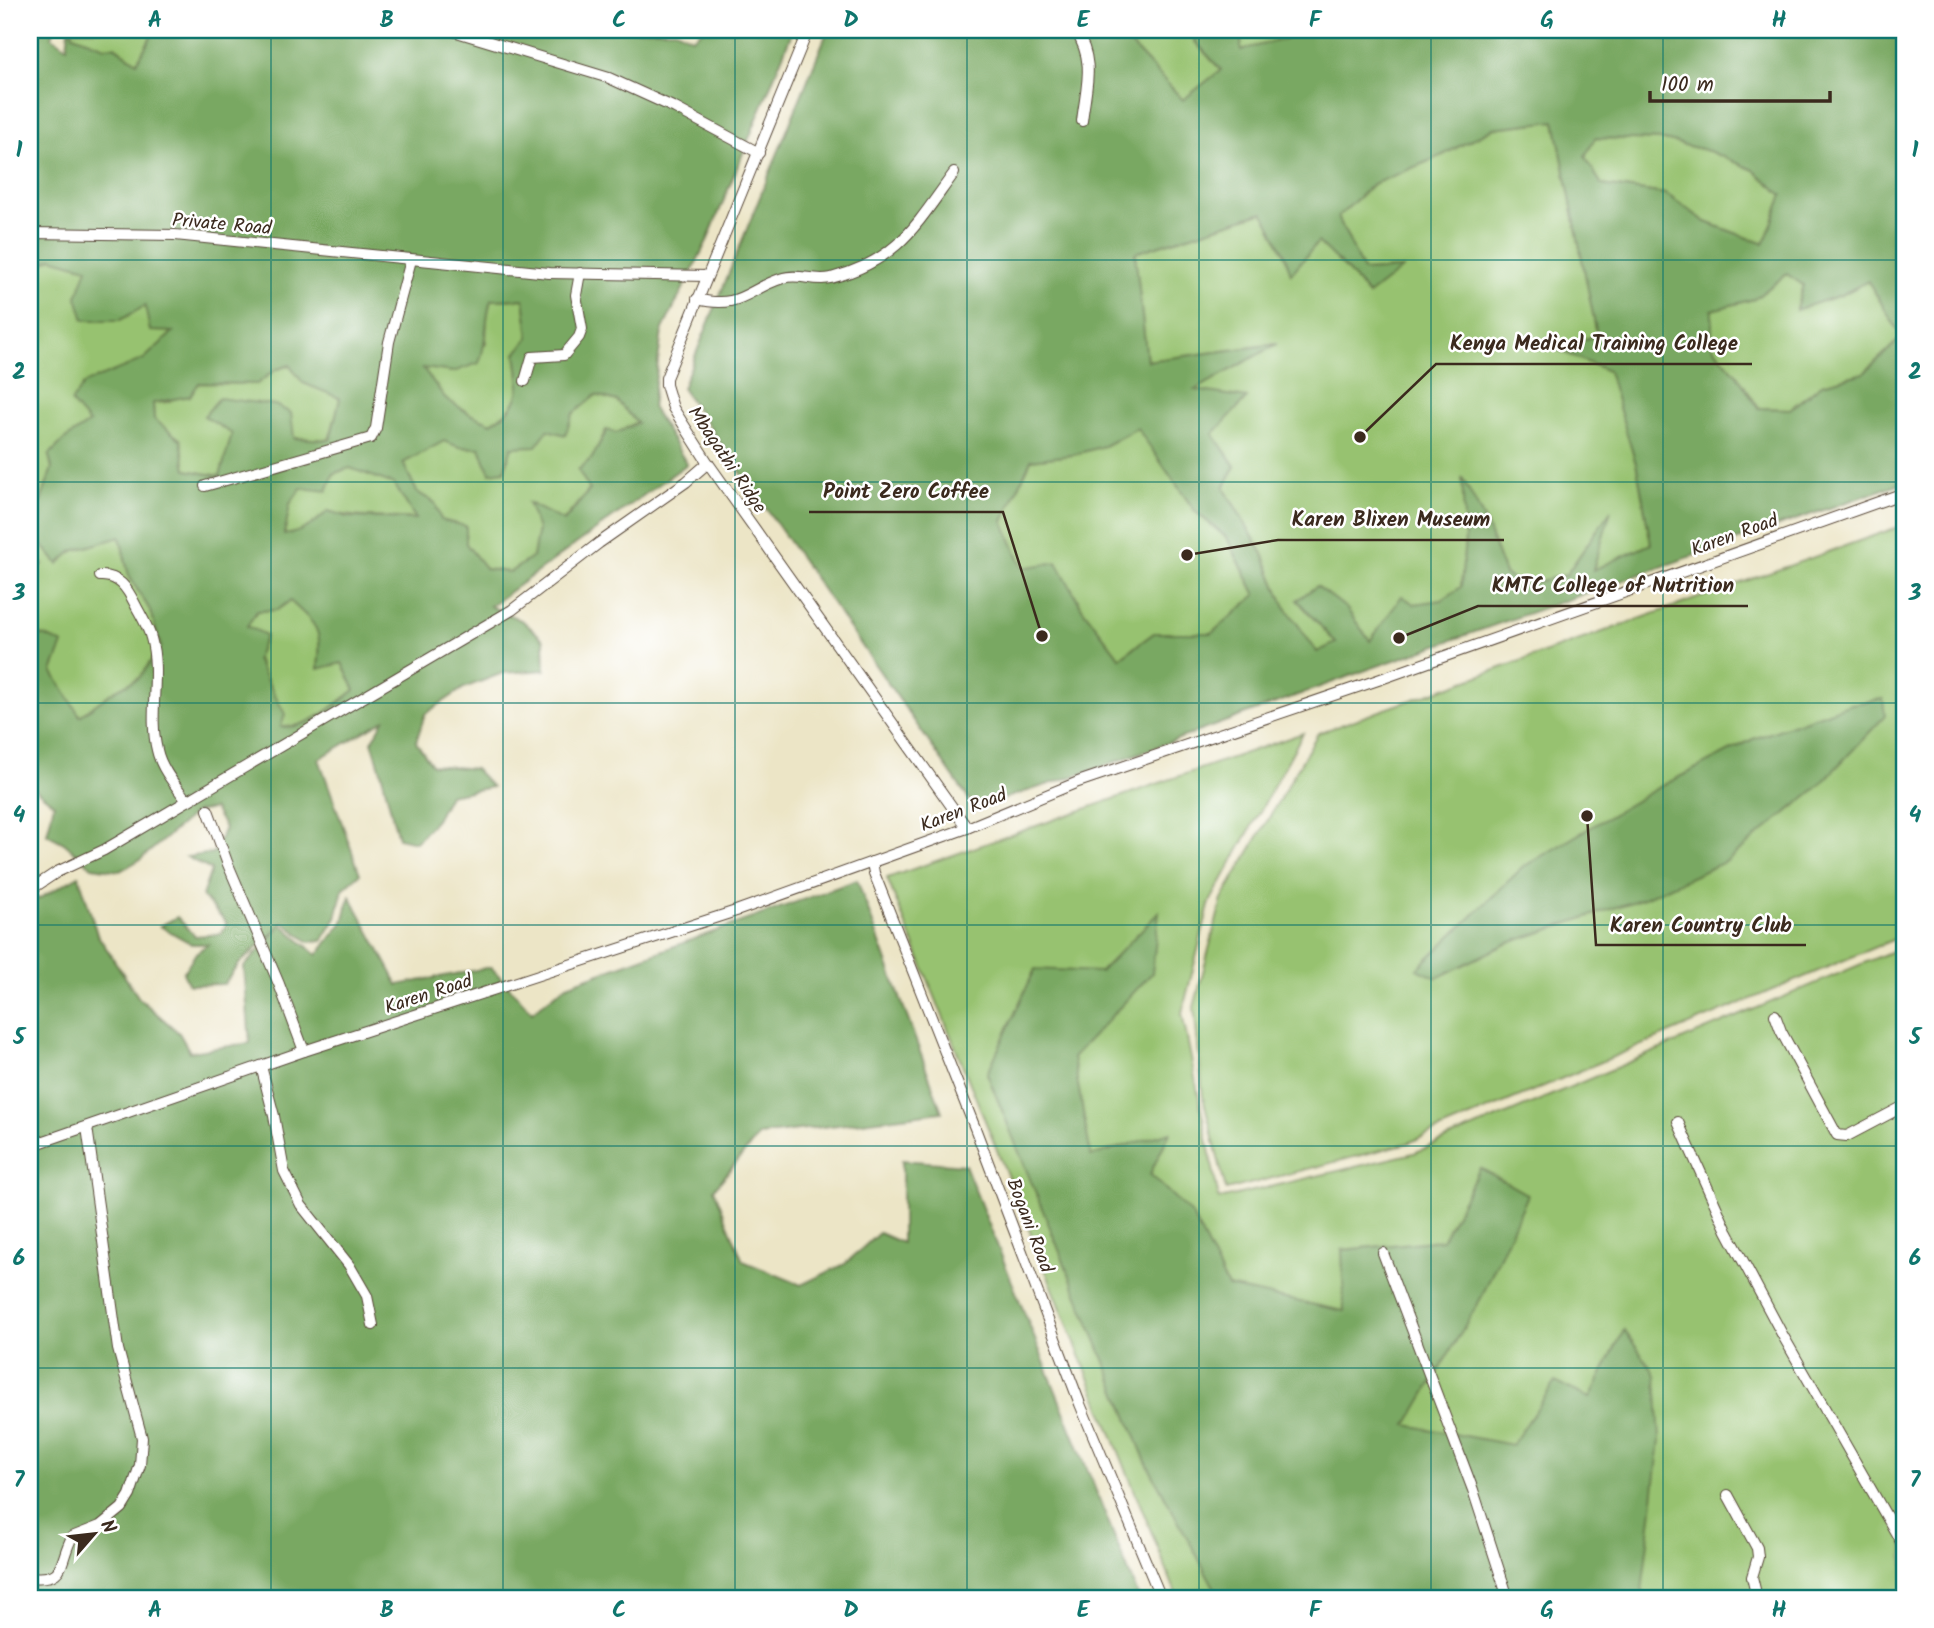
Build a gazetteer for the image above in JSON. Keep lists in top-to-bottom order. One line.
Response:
{"streets":{"street":["Private Road","Mbagathi Ridge","Karen Road","Bogani Road"]},"crossings":[["Private Road","Mbagathi Ridge"],["Mbagathi Ridge","Karen Road"],["Karen Road","Bogani Road"]],"places":["Kenya Medical Training College","Karen Blixen Museum","Point Zero Coffee","KMTC College of Nutrition","Karen Country Club"],"scale_bar":"100 m","north":"top right","grid":{"columns":["A","B","C","D","E","F","G","H"],"rows":["1","2","3","4","5","6","7"]}}
